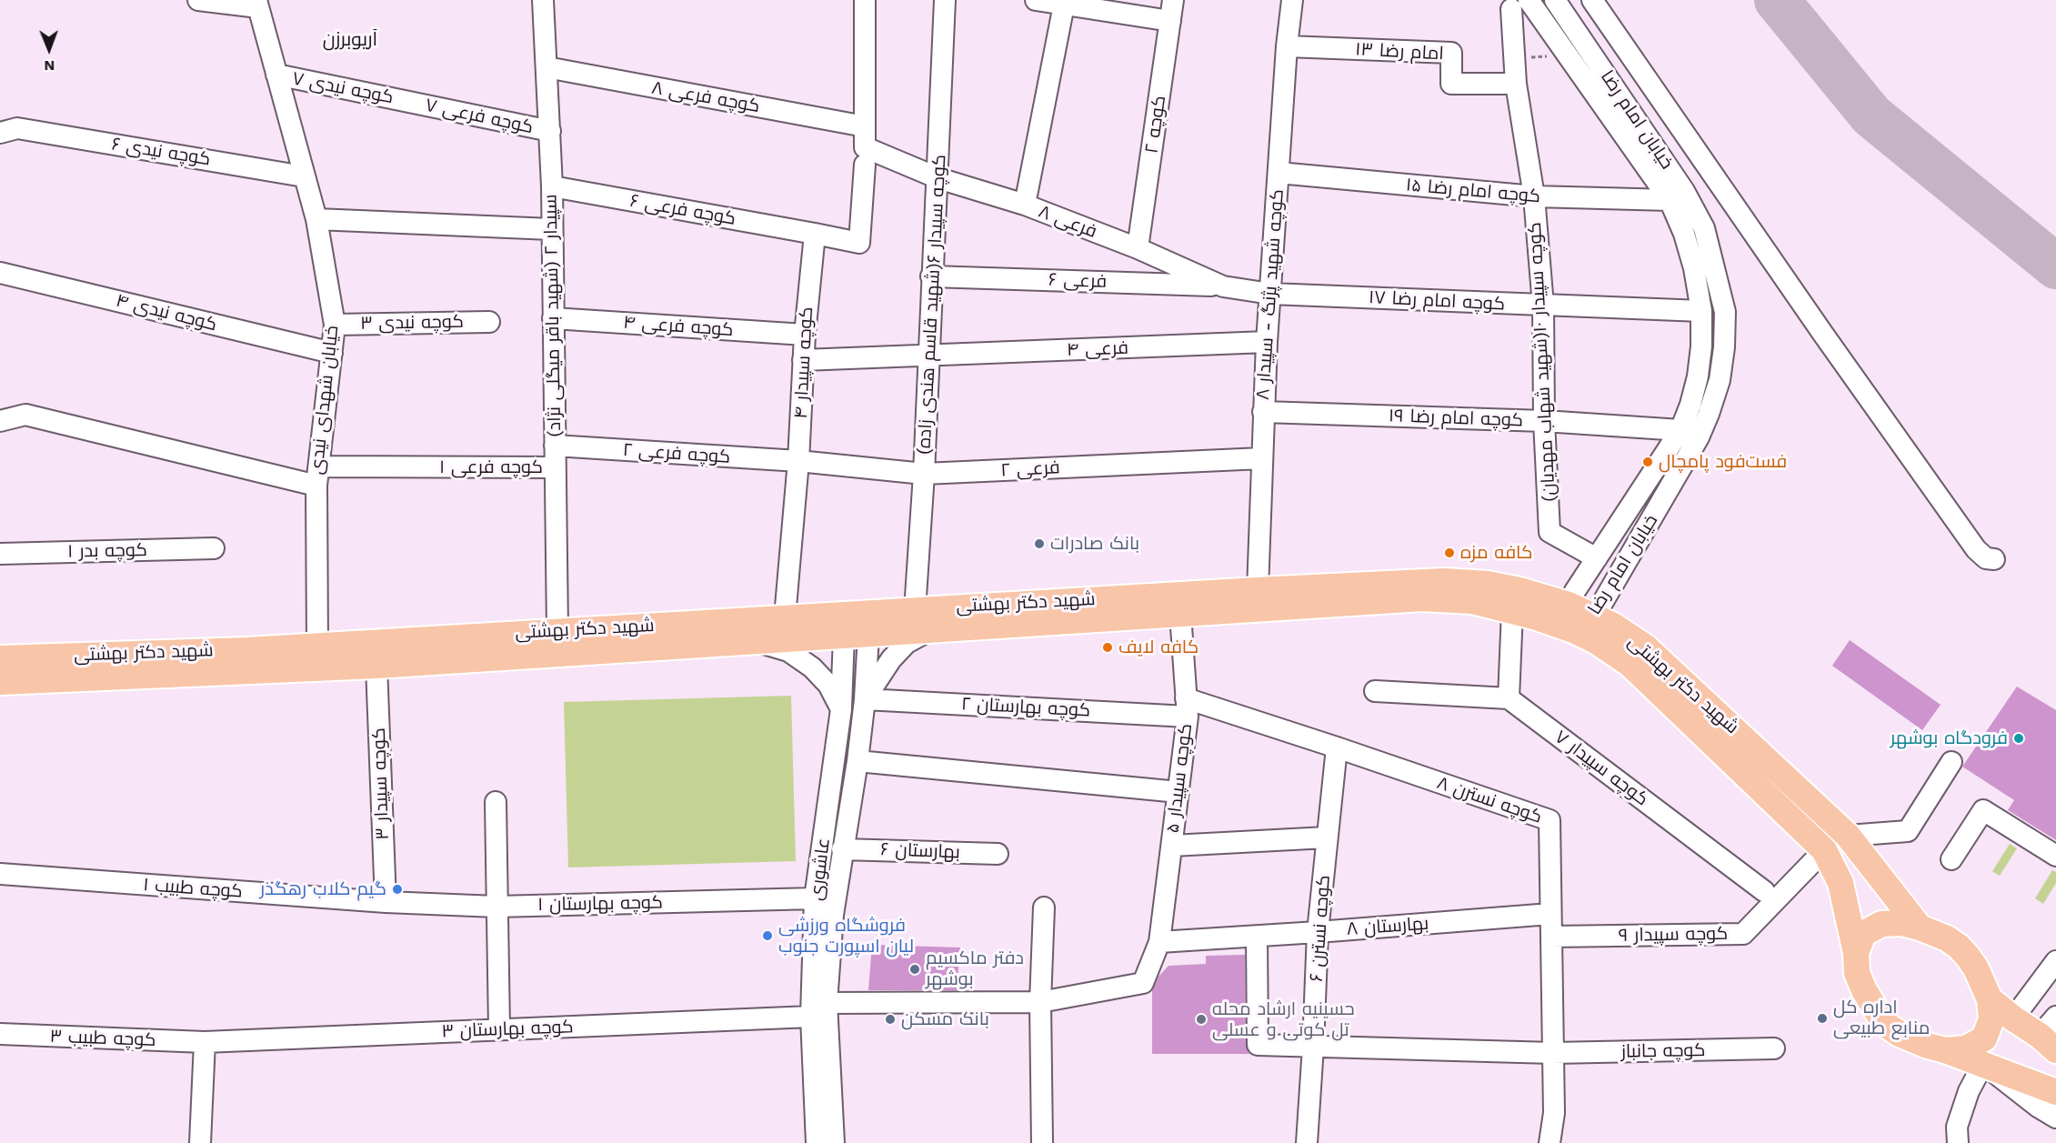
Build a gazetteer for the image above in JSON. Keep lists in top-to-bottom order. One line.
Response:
{"streets":{"main road":["شهید دکتر بهشتی"],"street":["امام رضا ۱۳","کوچه نیدی ۷","کوچه فرعی ۸","کوچه فرعی ۷","خیابان امام رضا","کوچه ۲","کوچه نیدی ۶","کوچه امام رضا ۱۵","کوچه فرعی ۶","فرعی ۸","فرعی ۶","کوچه شهید پژنگ - سپیدار ۸","کوچه امام رضا ۱۷","کوچه سپیدار ۶(شهید قاسم هندی زاده)","کوچه نیدی ۴","سپیدار ۲ (شهید باقر میگلی نژاد)","کوچه نیدی ۳","کوچه فرعی ۴","فرعی ۴","کوچه سپیدار ۱۰(شهید شهاب مهدیان)","کوچه سپیدار ۴","خیابان شهدای نیدی","کوچه امام رضا ۱۹","کوچه فرعی ۲","کوچه فرعی ۱","فرعی ۲","کوچه بدر ۱","کوچه بهارستان ۲","کوچه سپیدار ۷","کوچه سپیدار ۵","کوچه سپیدار ۳","کوچه نسترن ۸","بهارستان ۶","عاشوری","کوچه طبیب ۱","کوچه بهارستان ۱","بهارستان ۸","کوچه نسترن ۶","کوچه سپیدار ۹","کوچه بهارستان ۳","کوچه طبیب ۳","کوچه جانباز"]},"crossings":[["امام رضا ۱۳","کوچه شهید پژنگ - سپیدار ۸"],["امام رضا ۱۳","کوچه سپیدار ۱۰(شهید شهاب مهدیان)"],["کوچه نیدی ۷","کوچه فرعی ۷"],["کوچه نیدی ۷","خیابان شهدای نیدی"],["کوچه فرعی ۸","سپیدار ۲ (شهید باقر میگلی نژاد)"],["کوچه فرعی ۷","سپیدار ۲ (شهید باقر میگلی نژاد)"],["خیابان امام رضا","کوچه امام رضا ۱۵"],["خیابان امام رضا","کوچه امام رضا ۱۷"],["خیابان امام رضا","کوچه سپیدار ۱۰(شهید شهاب مهدیان)"],["خیابان امام رضا","کوچه امام رضا ۱۹"],["خیابان امام رضا","شهید دکتر بهشتی"],["کوچه ۲","فرعی ۸"],["کوچه نیدی ۶","خیابان شهدای نیدی"],["کوچه امام رضا ۱۵","کوچه شهید پژنگ - سپیدار ۸"],["کوچه امام رضا ۱۵","کوچه سپیدار ۱۰(شهید شهاب مهدیان)"],["کوچه فرعی ۶","سپیدار ۲ (شهید باقر میگلی نژاد)"],["کوچه فرعی ۶","کوچه سپیدار ۴"],["فرعی ۸","فرعی ۶"],["فرعی ۸","کوچه شهید پژنگ - سپیدار ۸"],["فرعی ۸","کوچه امام رضا ۱۷"],["فرعی ۸","کوچه سپیدار ۶(شهید قاسم هندی زاده)"],["فرعی ۶","کوچه سپیدار ۶(شهید قاسم هندی زاده)"],["کوچه شهید پژنگ - سپیدار ۸","کوچه امام رضا ۱۷"],["کوچه شهید پژنگ - سپیدار ۸","فرعی ۴"],["کوچه شهید پژنگ - سپیدار ۸","کوچه امام رضا ۱۹"],["کوچه شهید پژنگ - سپیدار ۸","فرعی ۲"],["کوچه شهید پژنگ - سپیدار ۸","شهید دکتر بهشتی"],["کوچه امام رضا ۱۷","کوچه سپیدار ۱۰(شهید شهاب مهدیان)"],["کوچه سپیدار ۶(شهید قاسم هندی زاده)","فرعی ۴"],["کوچه سپیدار ۶(شهید قاسم هندی زاده)","فرعی ۲"],["کوچه سپیدار ۶(شهید قاسم هندی زاده)","شهید دکتر بهشتی"],["کوچه نیدی ۴","خیابان شهدای نیدی"],["سپیدار ۲ (شهید باقر میگلی نژاد)","کوچه فرعی ۴"],["سپیدار ۲ (شهید باقر میگلی نژاد)","کوچه فرعی ۲"],["سپیدار ۲ (شهید باقر میگلی نژاد)","کوچه فرعی ۱"],["سپیدار ۲ (شهید باقر میگلی نژاد)","شهید دکتر بهشتی"],["کوچه نیدی ۳","خیابان شهدای نیدی"],["کوچه فرعی ۴","کوچه سپیدار ۴"],["کوچه سپیدار ۱۰(شهید شهاب مهدیان)","کوچه امام رضا ۱۹"],["کوچه سپیدار ۴","کوچه فرعی ۲"],["کوچه سپیدار ۴","فرعی ۲"],["کوچه سپیدار ۴","شهید دکتر بهشتی"],["خیابان شهدای نیدی","کوچه فرعی ۱"],["خیابان شهدای نیدی","شهید دکتر بهشتی"],["کوچه فرعی ۲","فرعی ۲"],["شهید دکتر بهشتی","کوچه سپیدار ۵"],["شهید دکتر بهشتی","کوچه سپیدار ۳"],["شهید دکتر بهشتی","عاشوری"],["شهید دکتر بهشتی","کوچه سپیدار ۹"],["کوچه بهارستان ۲","کوچه سپیدار ۵"],["کوچه بهارستان ۲","کوچه نسترن ۸"],["کوچه بهارستان ۲","عاشوری"],["کوچه سپیدار ۵","کوچه نسترن ۸"],["کوچه سپیدار ۵","بهارستان ۸"],["کوچه سپیدار ۳","کوچه طبیب ۱"],["کوچه سپیدار ۳","کوچه بهارستان ۱"],["کوچه نسترن ۸","بهارستان ۸"],["کوچه نسترن ۸","کوچه نسترن ۶"],["کوچه نسترن ۸","کوچه سپیدار ۹"],["کوچه نسترن ۸","کوچه جانباز"],["بهارستان ۶","عاشوری"],["عاشوری","کوچه بهارستان ۱"],["عاشوری","کوچه بهارستان ۳"],["کوچه طبیب ۱","کوچه بهارستان ۱"],["بهارستان ۸","کوچه نسترن ۶"],["بهارستان ۸","کوچه جانباز"],["کوچه نسترن ۶","کوچه جانباز"],["کوچه بهارستان ۳","کوچه طبیب ۳"]],"districts":["آریو‌برزن"],"places":["فست‌فود پامچال","بانک صادرات","کافه مزه","کافه لایف","فرودگاه بوشهر","گیم کلاب رهگذر","فروشگاه ورزشی لیان اسپورت جنوب","دفتر ماکسیم بوشهر","اداره کل منابع طبیعی","بانک مسکن","حسینیه ارشاد محله تل کوتی و عسلی"],"north":"bottom"}
